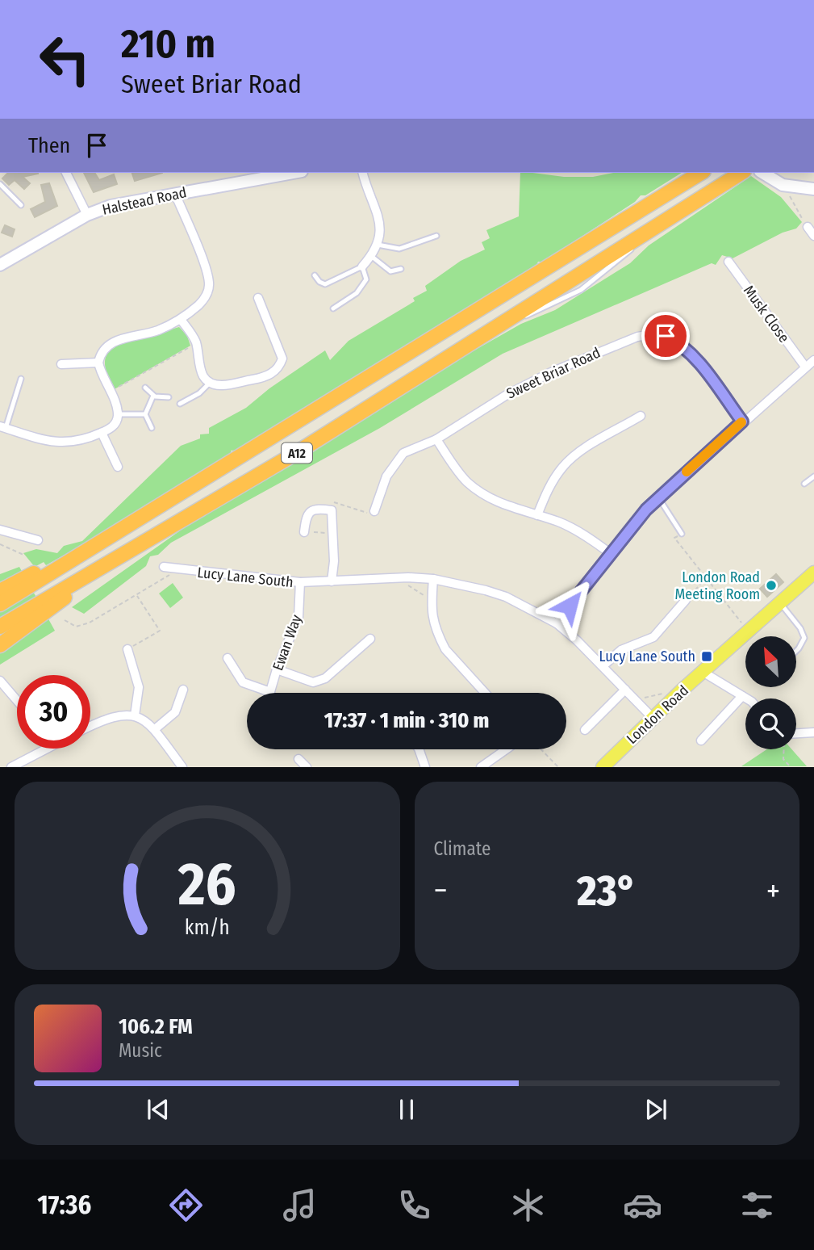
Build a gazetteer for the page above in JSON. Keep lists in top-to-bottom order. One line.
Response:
{"streets":{"highway":["A12"],"main road":["London Road"],"street":["Halstead Road","Musk Close","Sweet Briar Road","Lucy Lane South","Ewan Way"]},"crossings":[["Lucy Lane South","Ewan Way"],["Lucy Lane South","London Road"]],"places":{"other":["London Road Meeting Room"],"transit":["Lucy Lane South"]},"north":"top left","page":{"turn":["210 m","Sweet Briar Road"],"then":"Then","limit":"30","trip":"17:37 · 1 min · 310 m","tile":"Climate","heat":["−","23°","+"],"song":["106.2 FM","Music"],"tabs":"17:36","gauge":["26","km/h"]}}
